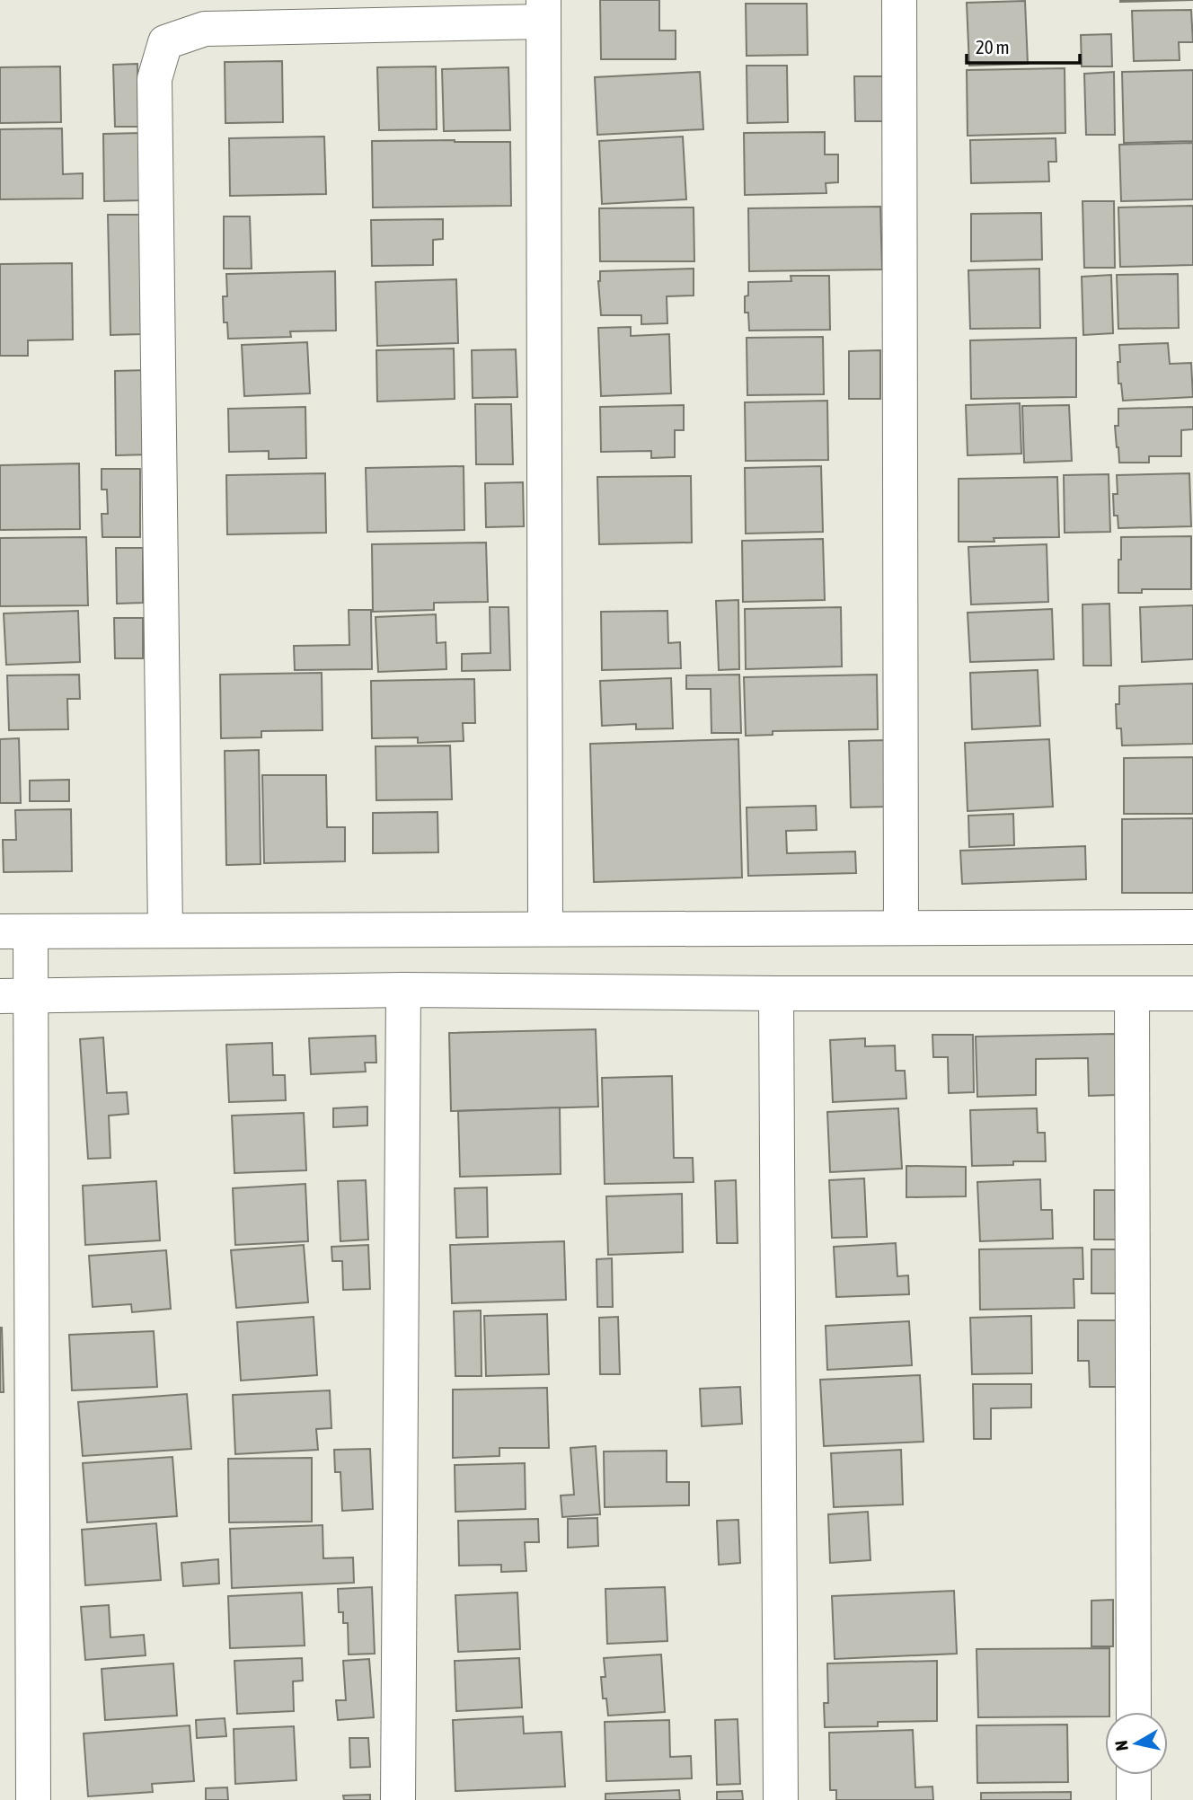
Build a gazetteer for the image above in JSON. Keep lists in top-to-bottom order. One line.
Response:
{"scale_bar":"20 m","north":"left"}
